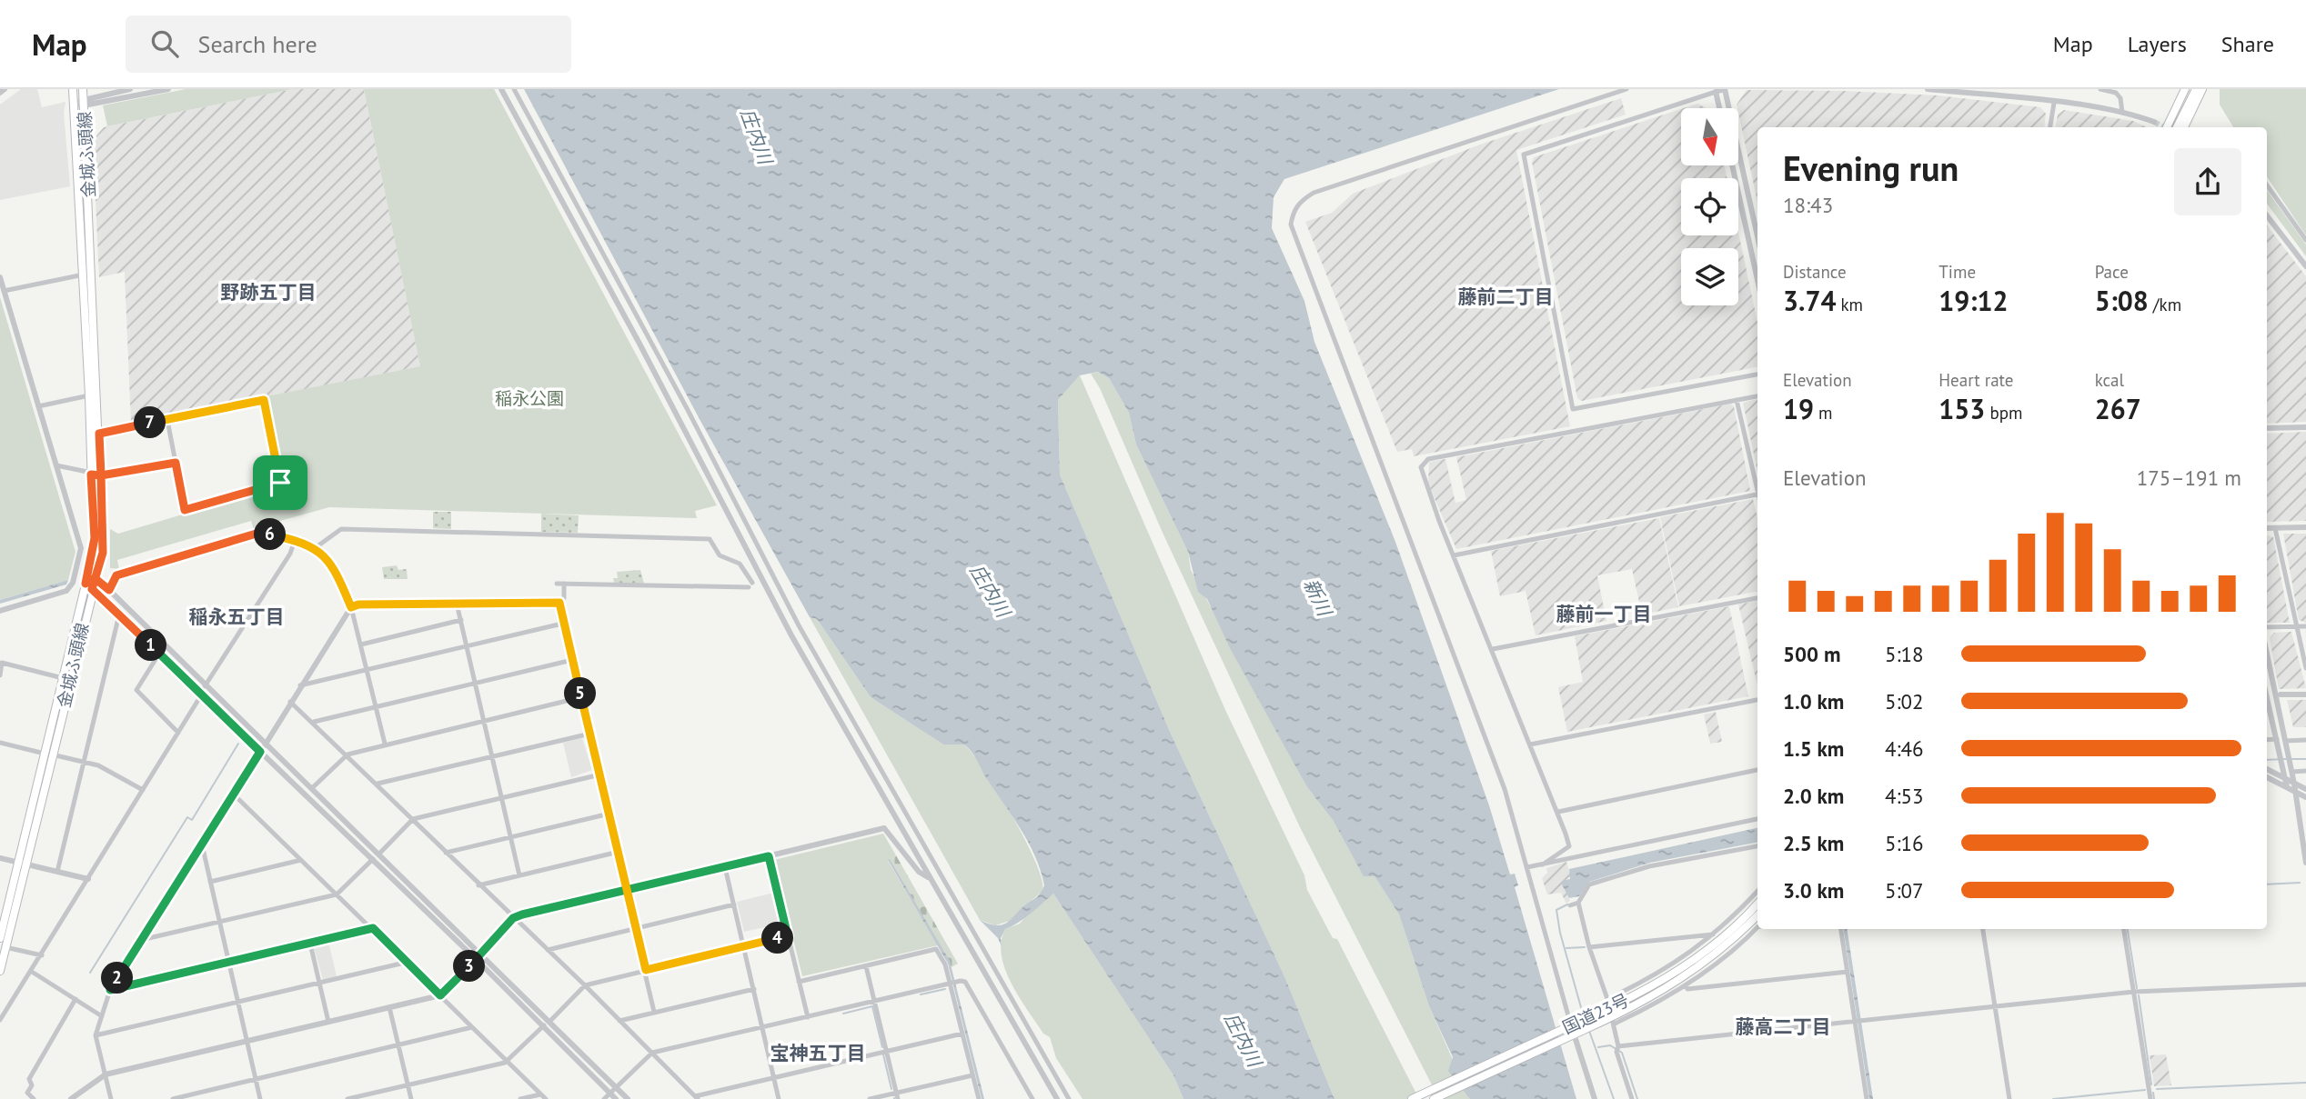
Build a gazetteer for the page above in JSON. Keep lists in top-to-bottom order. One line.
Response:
{"streets":{"main road":["金城ふ頭線","国道23号"]},"districts":["野跡五丁目","藤前二丁目","藤前一丁目","稲永五丁目","藤高二丁目","宝神五丁目"],"water":["庄内川","新川"],"parks":["稲永公園"],"north":"bottom","page":{"header":"Map","search":"Search here","nav":["Map","Layers","Share"],"heading":["Evening run","18:43"],"stats":[["Distance","3.74 km"],["Time","19:12"],["Pace","5:08 /km"],["Elevation","19 m"],["Heart rate","153 bpm"],["kcal","267"]],"pins":["7","6","1","5","4","3","2"],"chart":["Elevation","175–191 m"],"list":[{"name":"500 m","note":"5:18"},{"name":"1.0 km","note":"5:02"},{"name":"1.5 km","note":"4:46"},{"name":"2.0 km","note":"4:53"},{"name":"2.5 km","note":"5:16"},{"name":"3.0 km","note":"5:07"}]}}
